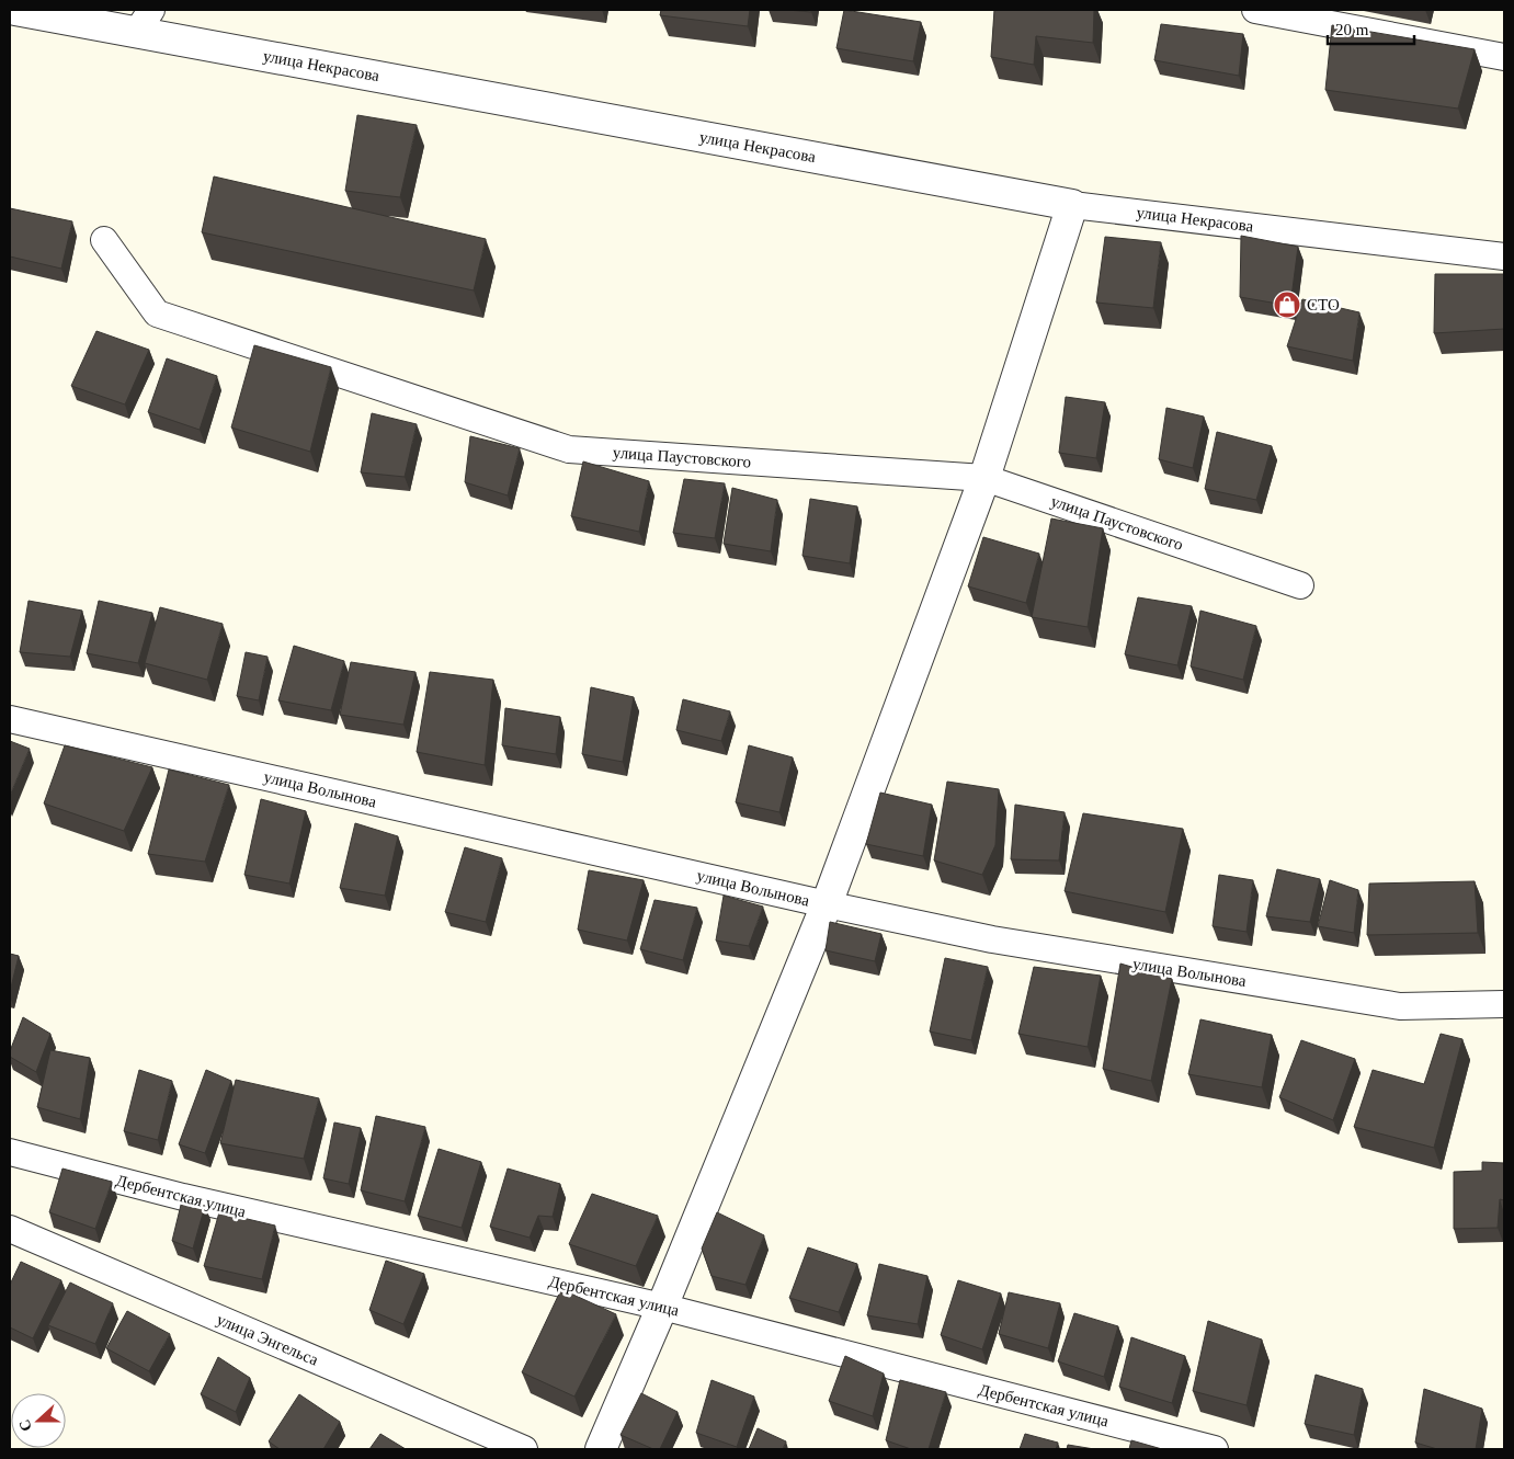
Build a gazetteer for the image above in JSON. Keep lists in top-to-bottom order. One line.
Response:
{"streets":{"street":["улица Некрасова","улица Паустовского","улица Волынова","Дербентская улица","улица Энгельса"]},"places":{"shop":["СТО"]},"scale_bar":"20 m","north":"left"}
